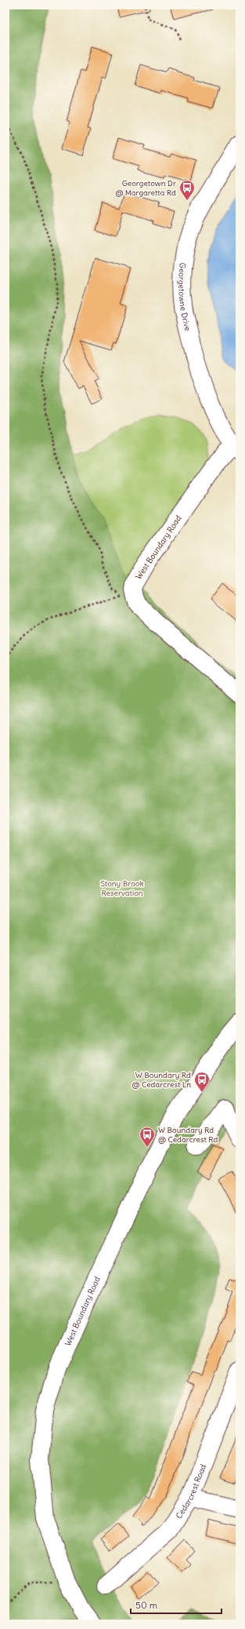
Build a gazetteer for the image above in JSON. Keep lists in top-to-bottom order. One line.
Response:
{"streets":{"street":["Georgetowne Drive","West Boundary Road","Cedarcrest Road"]},"crossings":[["Georgetowne Drive","West Boundary Road"]],"parks":["Stony Brook Reservation"],"places":{"bus stop":["Georgetown Dr @ Margaretta Rd","W Boundary Rd @ Cedarcrest Ln","W Boundary Rd @ Cedarcrest Rd"]},"scale_bar":"50 m"}
